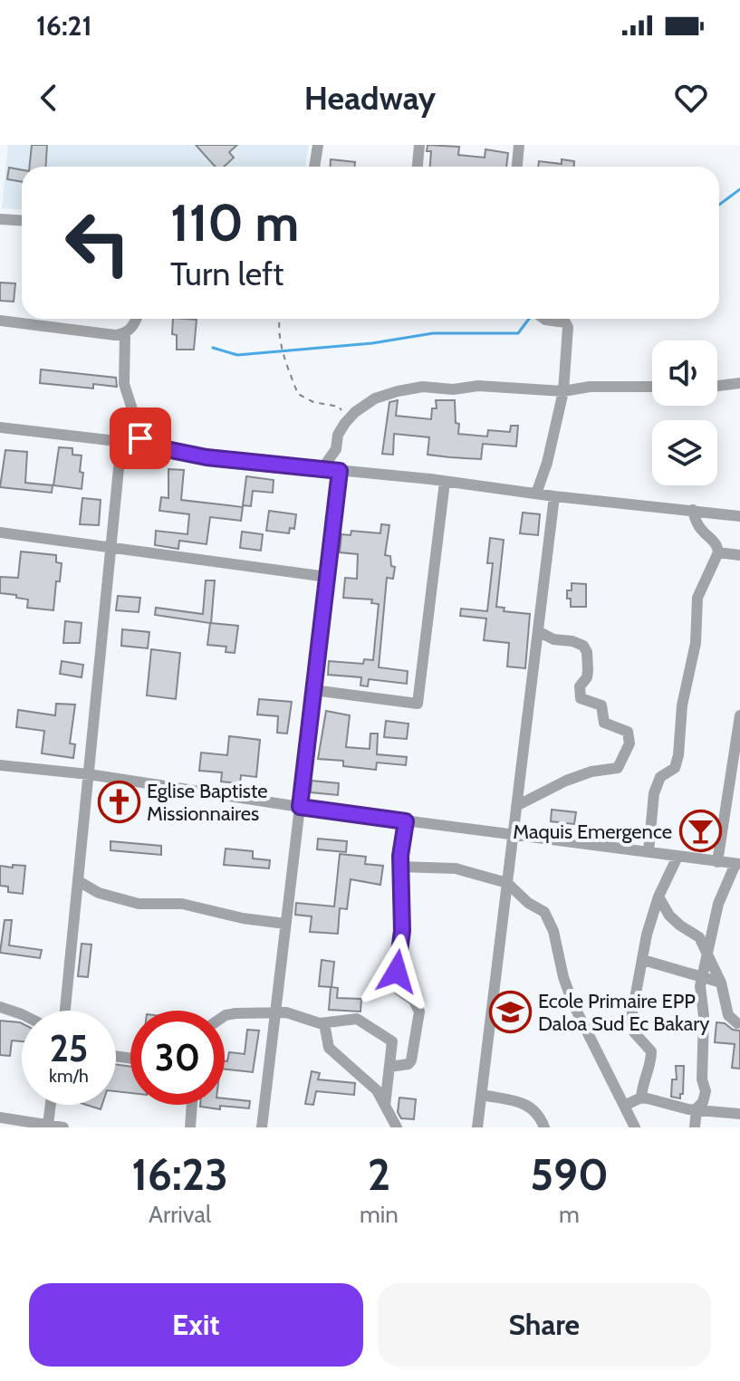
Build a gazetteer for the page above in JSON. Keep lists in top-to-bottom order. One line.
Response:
{"places":{"church":["Eglise Baptiste Missionnaires"],"bar":["Maquis Emergence"],"school or university":["Ecole Primaire EPP Daloa Sud Ec Bakary"]},"page":{"status":"16:21","header":"Headway","turn":["110 m","Turn left"],"speed":"25 km/h","limit":"30","eta":["16:23","Arrival","2","min","590","m"],"buttons":["Exit","Share"]}}
